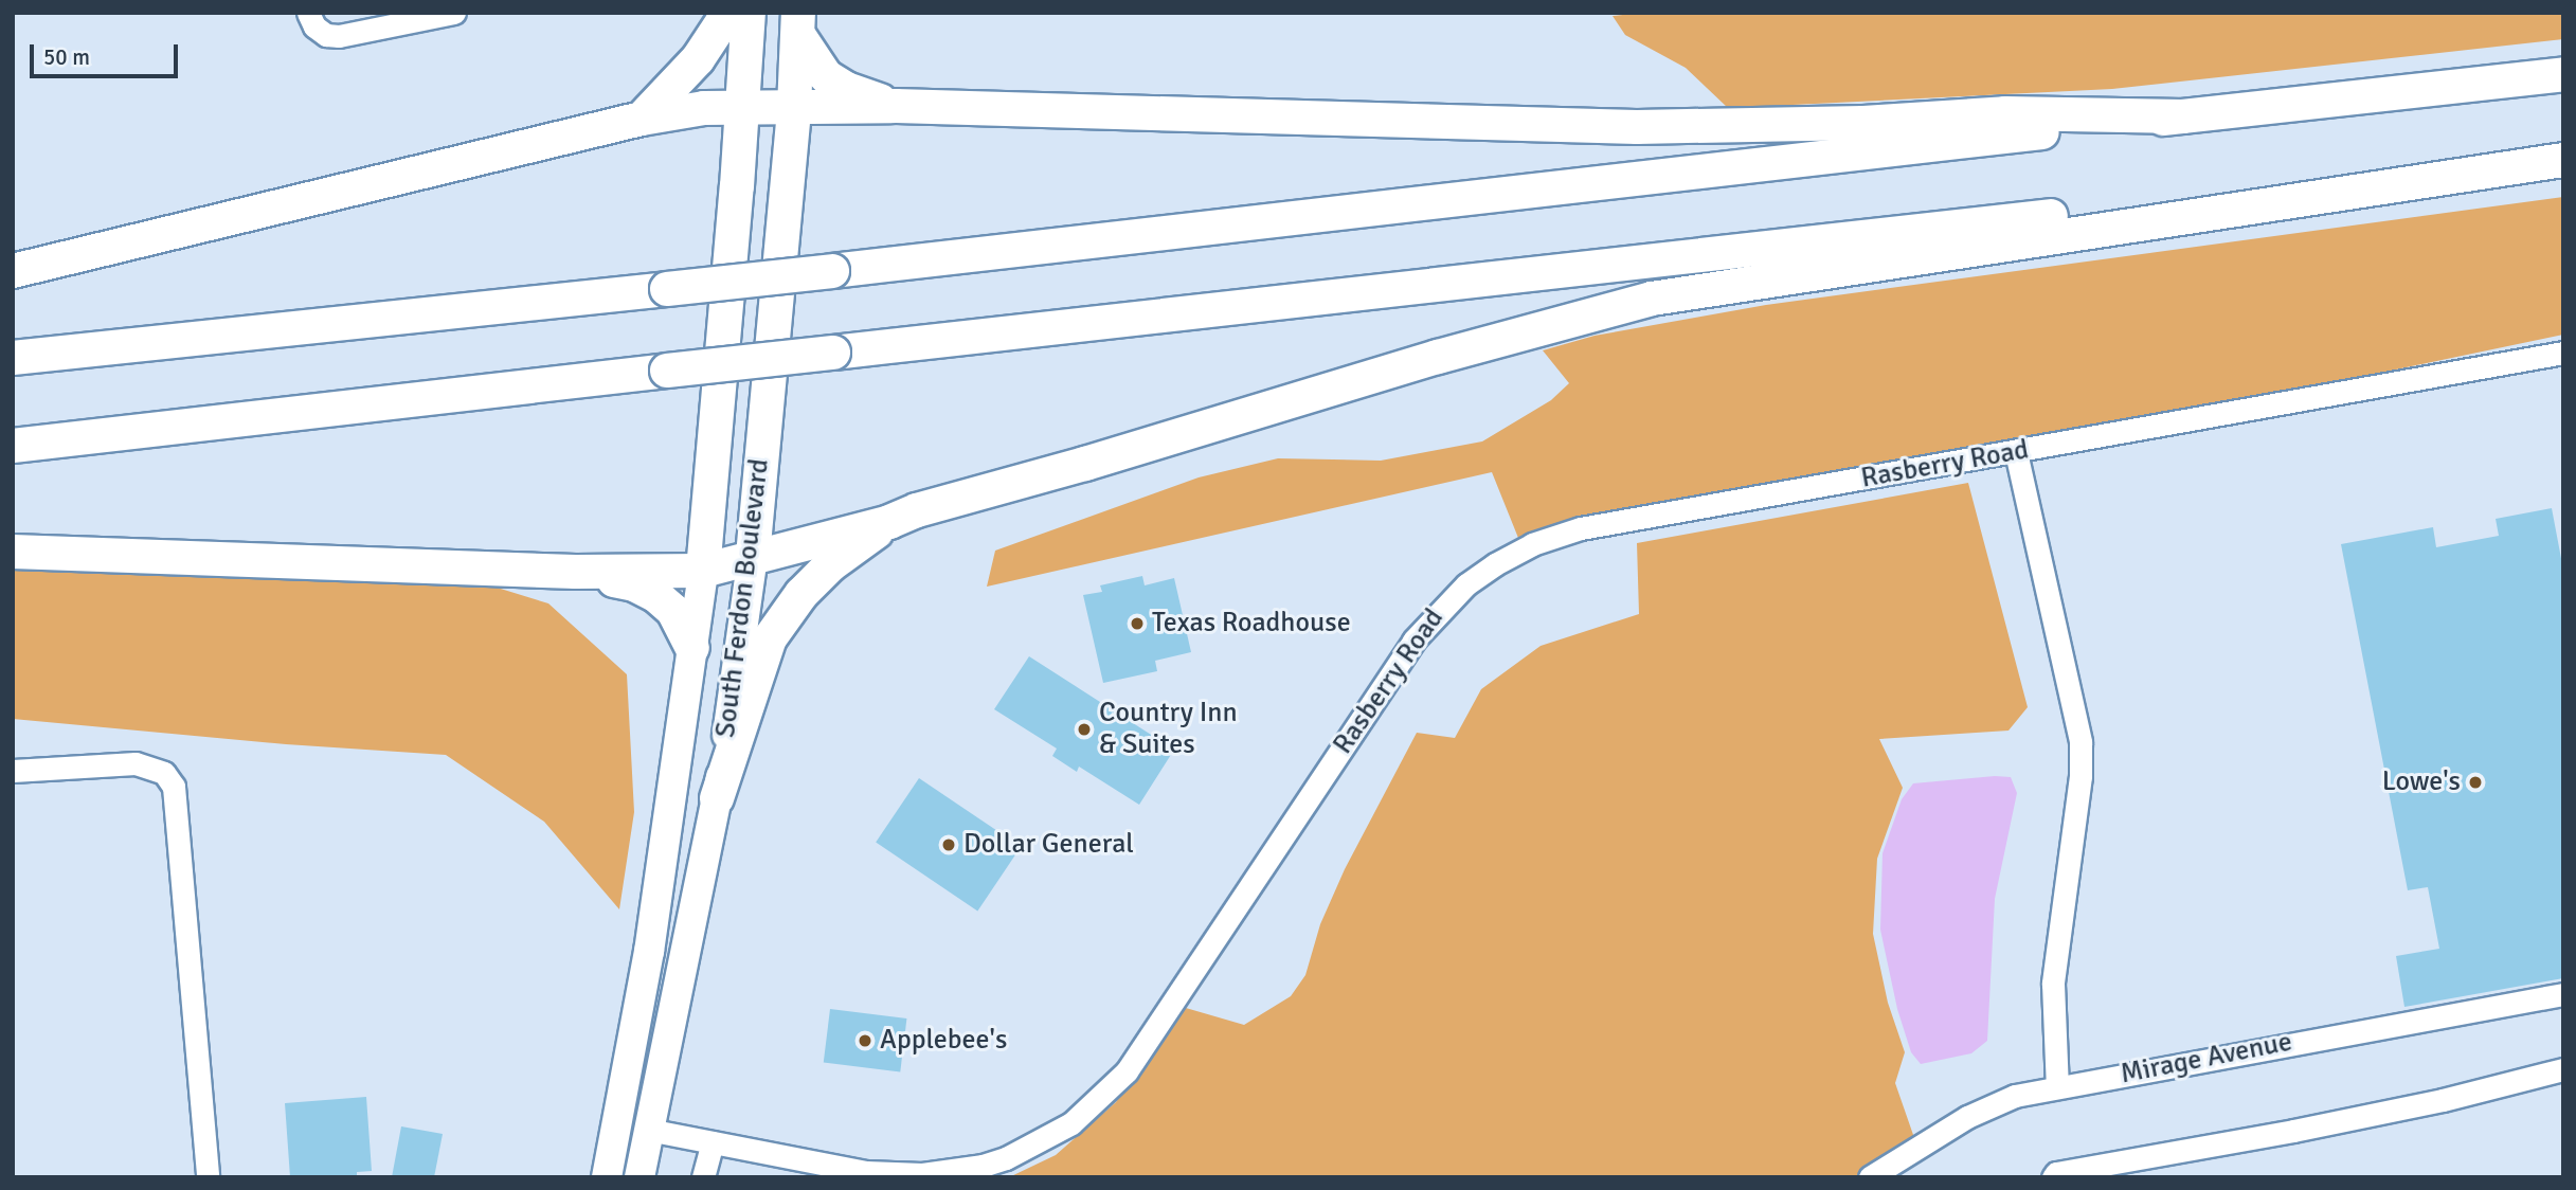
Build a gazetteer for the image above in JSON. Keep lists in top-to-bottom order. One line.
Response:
{"streets":{"highway":["South Ferdon Boulevard"],"street":["Rasberry Road","Mirage Avenue"]},"crossings":[["Rasberry Road","South Ferdon Boulevard"]],"places":["Texas Roadhouse","Country Inn & Suites","Lowe's","Dollar General","Applebee's"],"scale_bar":"50 m"}
